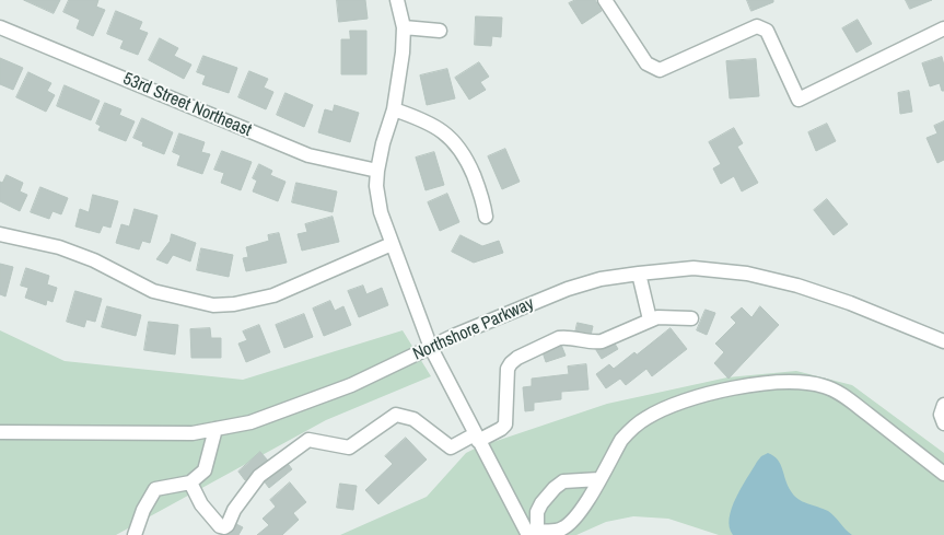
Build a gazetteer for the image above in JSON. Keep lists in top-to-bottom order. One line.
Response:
{"streets":{"street":["53rd Street Northeast","Northshore Parkway"]}}
